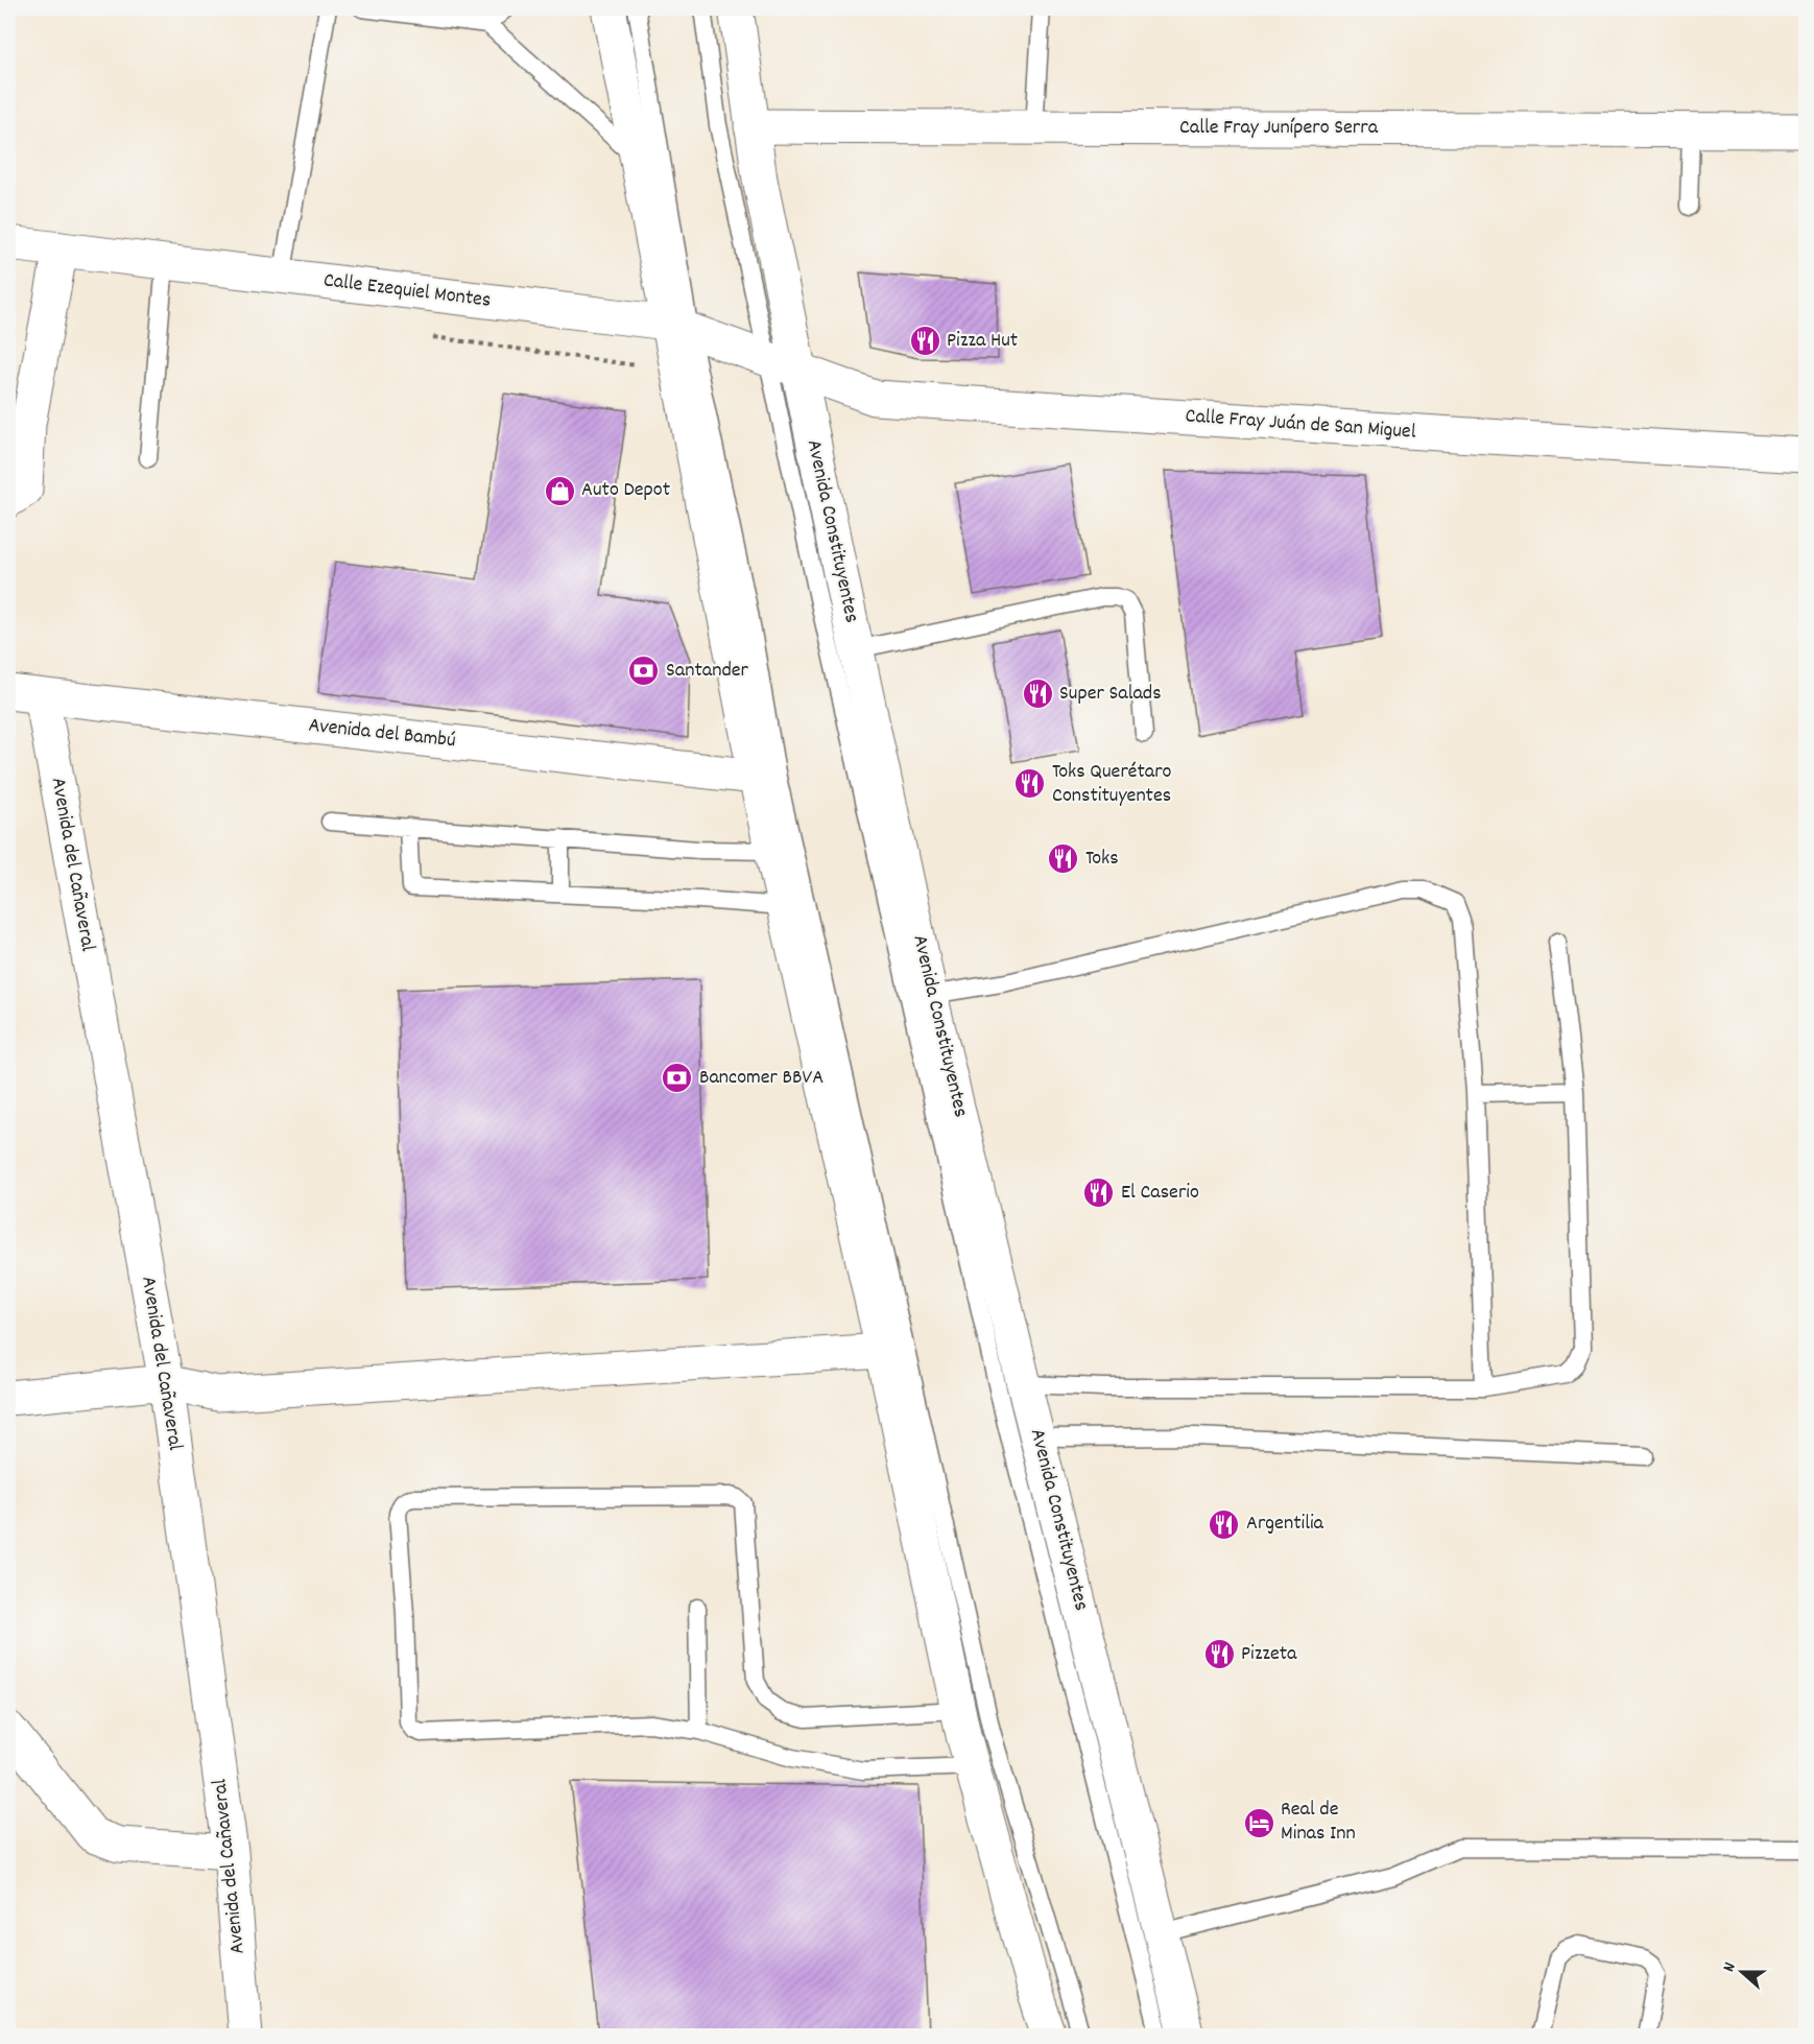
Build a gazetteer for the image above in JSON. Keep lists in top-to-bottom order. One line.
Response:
{"streets":{"main road":["Calle Fray Junípero Serra","Calle Ezequiel Montes","Calle Fray Juán de San Miguel","Avenida Constituyentes","Avenida del Bambú","Avenida del Cañaveral"]},"crossings":[["Calle Fray Junípero Serra","Avenida Constituyentes"],["Calle Ezequiel Montes","Calle Fray Juán de San Miguel"],["Calle Ezequiel Montes","Avenida Constituyentes"],["Calle Fray Juán de San Miguel","Avenida Constituyentes"],["Avenida del Bambú","Avenida del Cañaveral"]],"places":{"restaurant":["Pizza Hut","Super Salads","Toks Querétaro Constituyentes","Toks","El Caserio","Argentilia","Pizzeta"],"shop":["Auto Depot"],"bank":["Santander","Bancomer BBVA"],"hotel":["Real de Minas Inn"]},"north":"left"}
